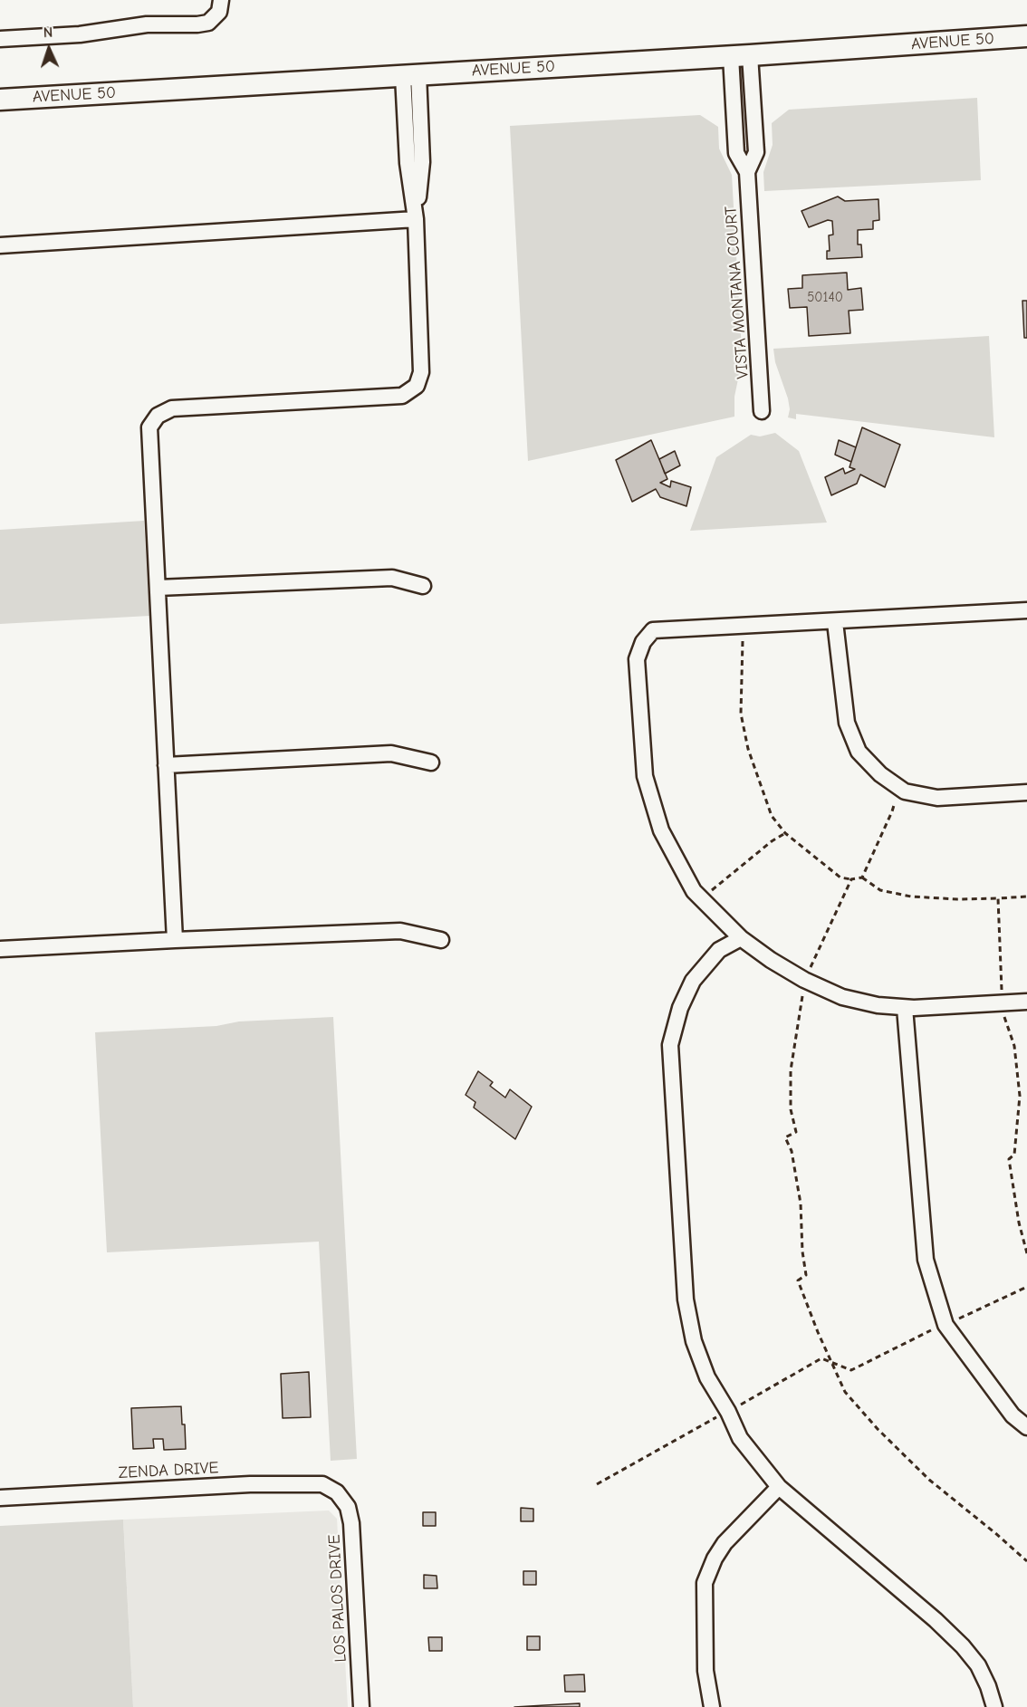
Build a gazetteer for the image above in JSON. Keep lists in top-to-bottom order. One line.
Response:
{"streets":{"main road":["AVENUE 50"],"street":["VISTA MONTANA COURT","ZENDA DRIVE","LOS PALOS DRIVE"]},"crossings":[["AVENUE 50","VISTA MONTANA COURT"],["ZENDA DRIVE","LOS PALOS DRIVE"]],"house_numbers":["50140"],"north":"top"}
